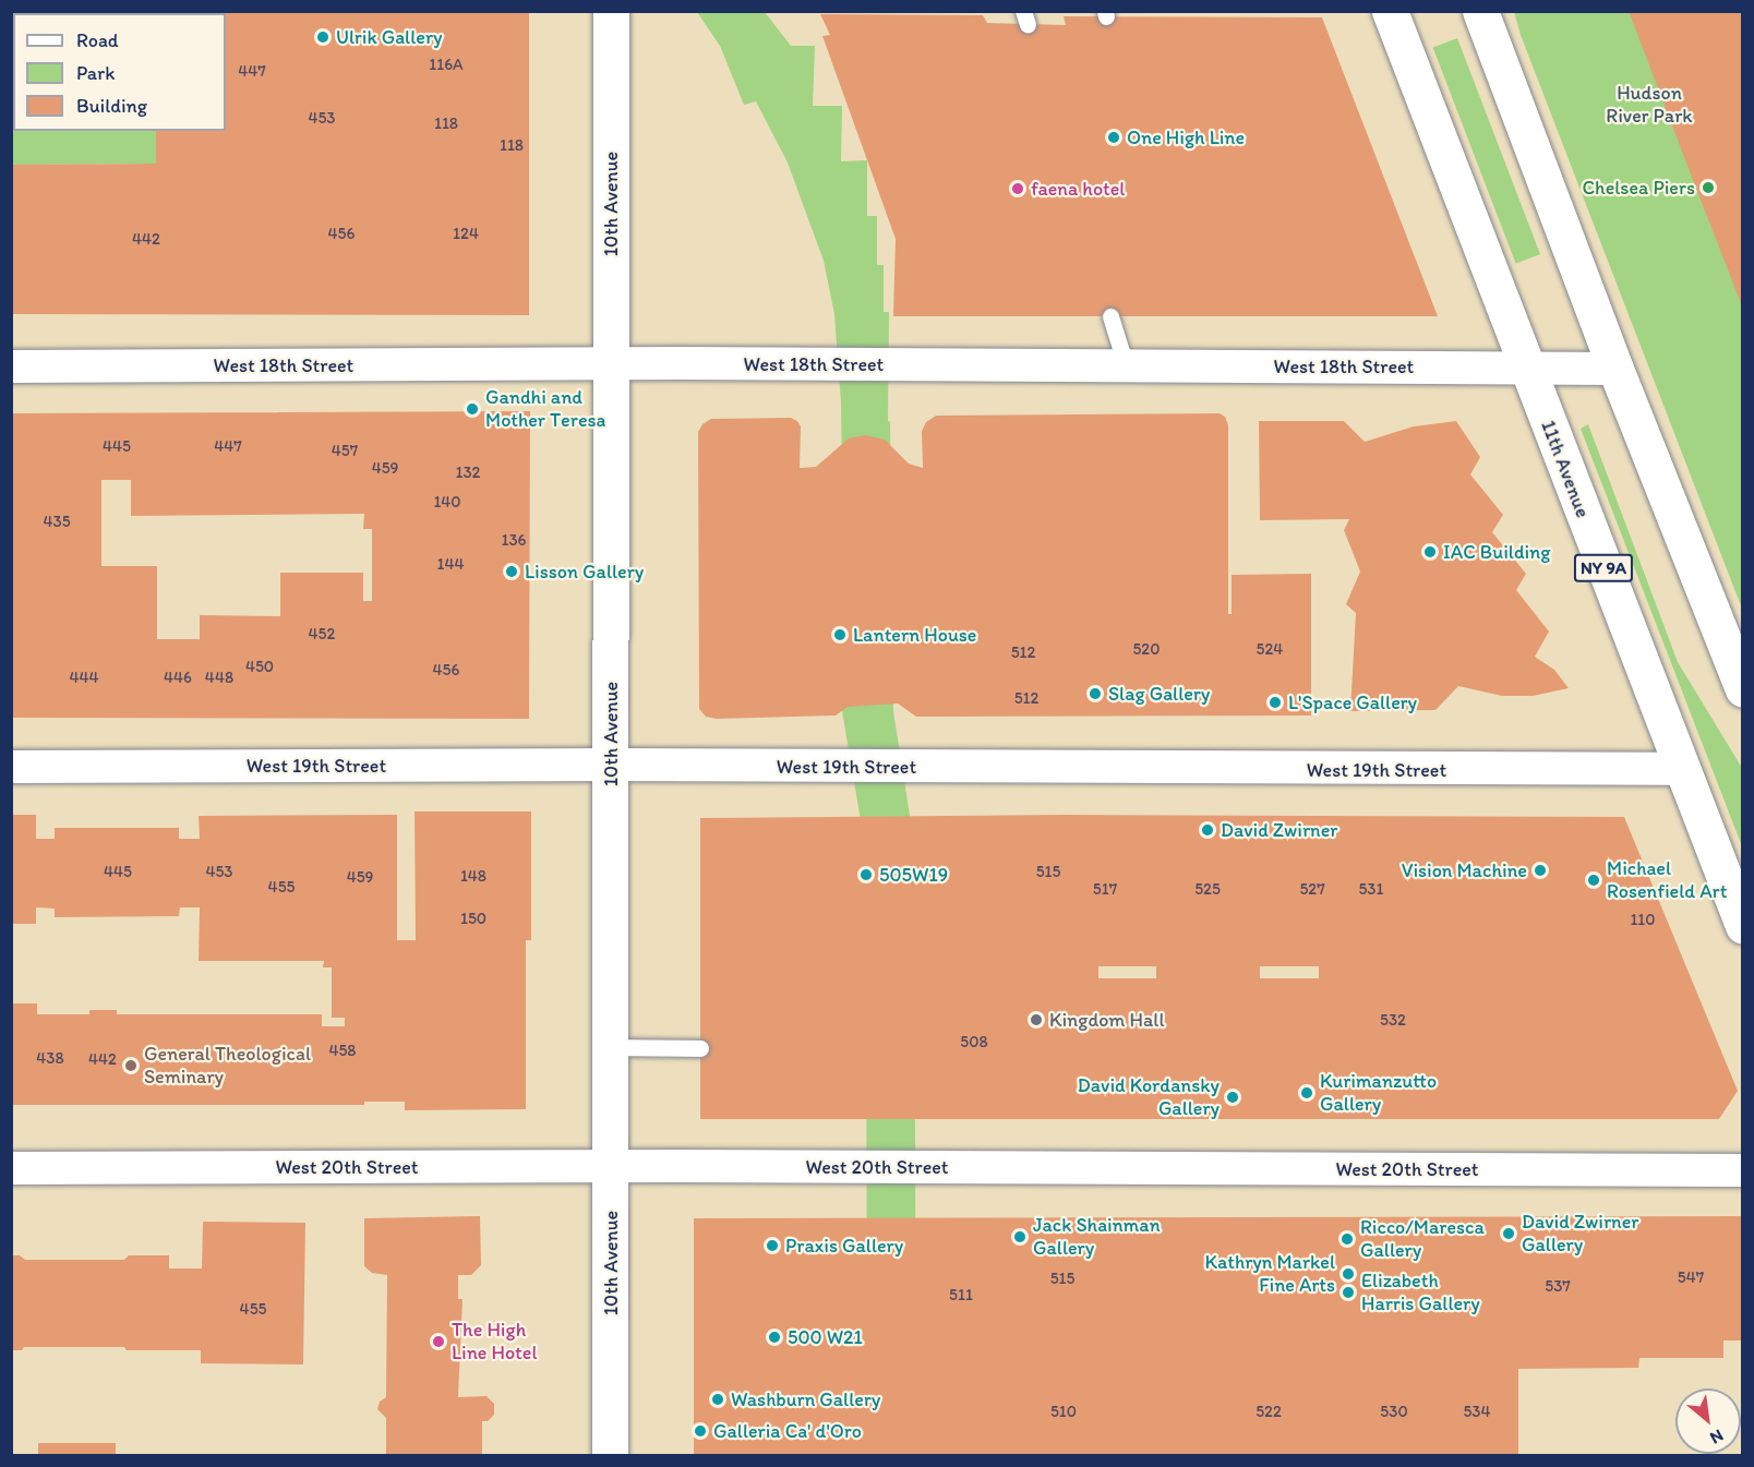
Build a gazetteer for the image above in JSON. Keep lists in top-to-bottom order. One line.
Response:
{"streets":{"main road":["10th Avenue","11th Avenue","NY 9A"],"street":["West 18th Street","West 19th Street","West 20th Street"]},"crossings":[["10th Avenue","West 18th Street"],["10th Avenue","West 19th Street"],["10th Avenue","West 20th Street"],["West 18th Street","11th Avenue"],["11th Avenue","West 19th Street"]],"parks":["Hudson River Park"],"places":["Ulrik Gallery","One High Line","Chelsea Piers","faena hotel","Gandhi and Mother Teresa","IAC Building","Lisson Gallery","Lantern House","Slag Gallery","L'Space Gallery","David Zwirner","Vision Machine","505W19","Michael Rosenfield Art","Kingdom Hall","General Theological Seminary","Kurimanzutto Gallery","David Kordansky Gallery","David Zwirner Gallery","Jack Shainman Gallery","Ricco/Maresca Gallery","Praxis Gallery","Kathryn Markel Fine Arts","Elizabeth Harris Gallery","500 W21","The High Line Hotel","Washburn Gallery","Galleria Ca' d'Oro"],"house_numbers":["116A","447","453","118","118","456","124","442","445","447","457","459","132","140","435","136","144","452","520","524","512","450","456","444","446","448","512","445","453","515","148","459","455","517","525","527","531","150","110","532","508","458","438","442","547","515","537","511","455","510","522","530","534"],"legend":["Road","Park","Building"],"north":"bottom right"}
